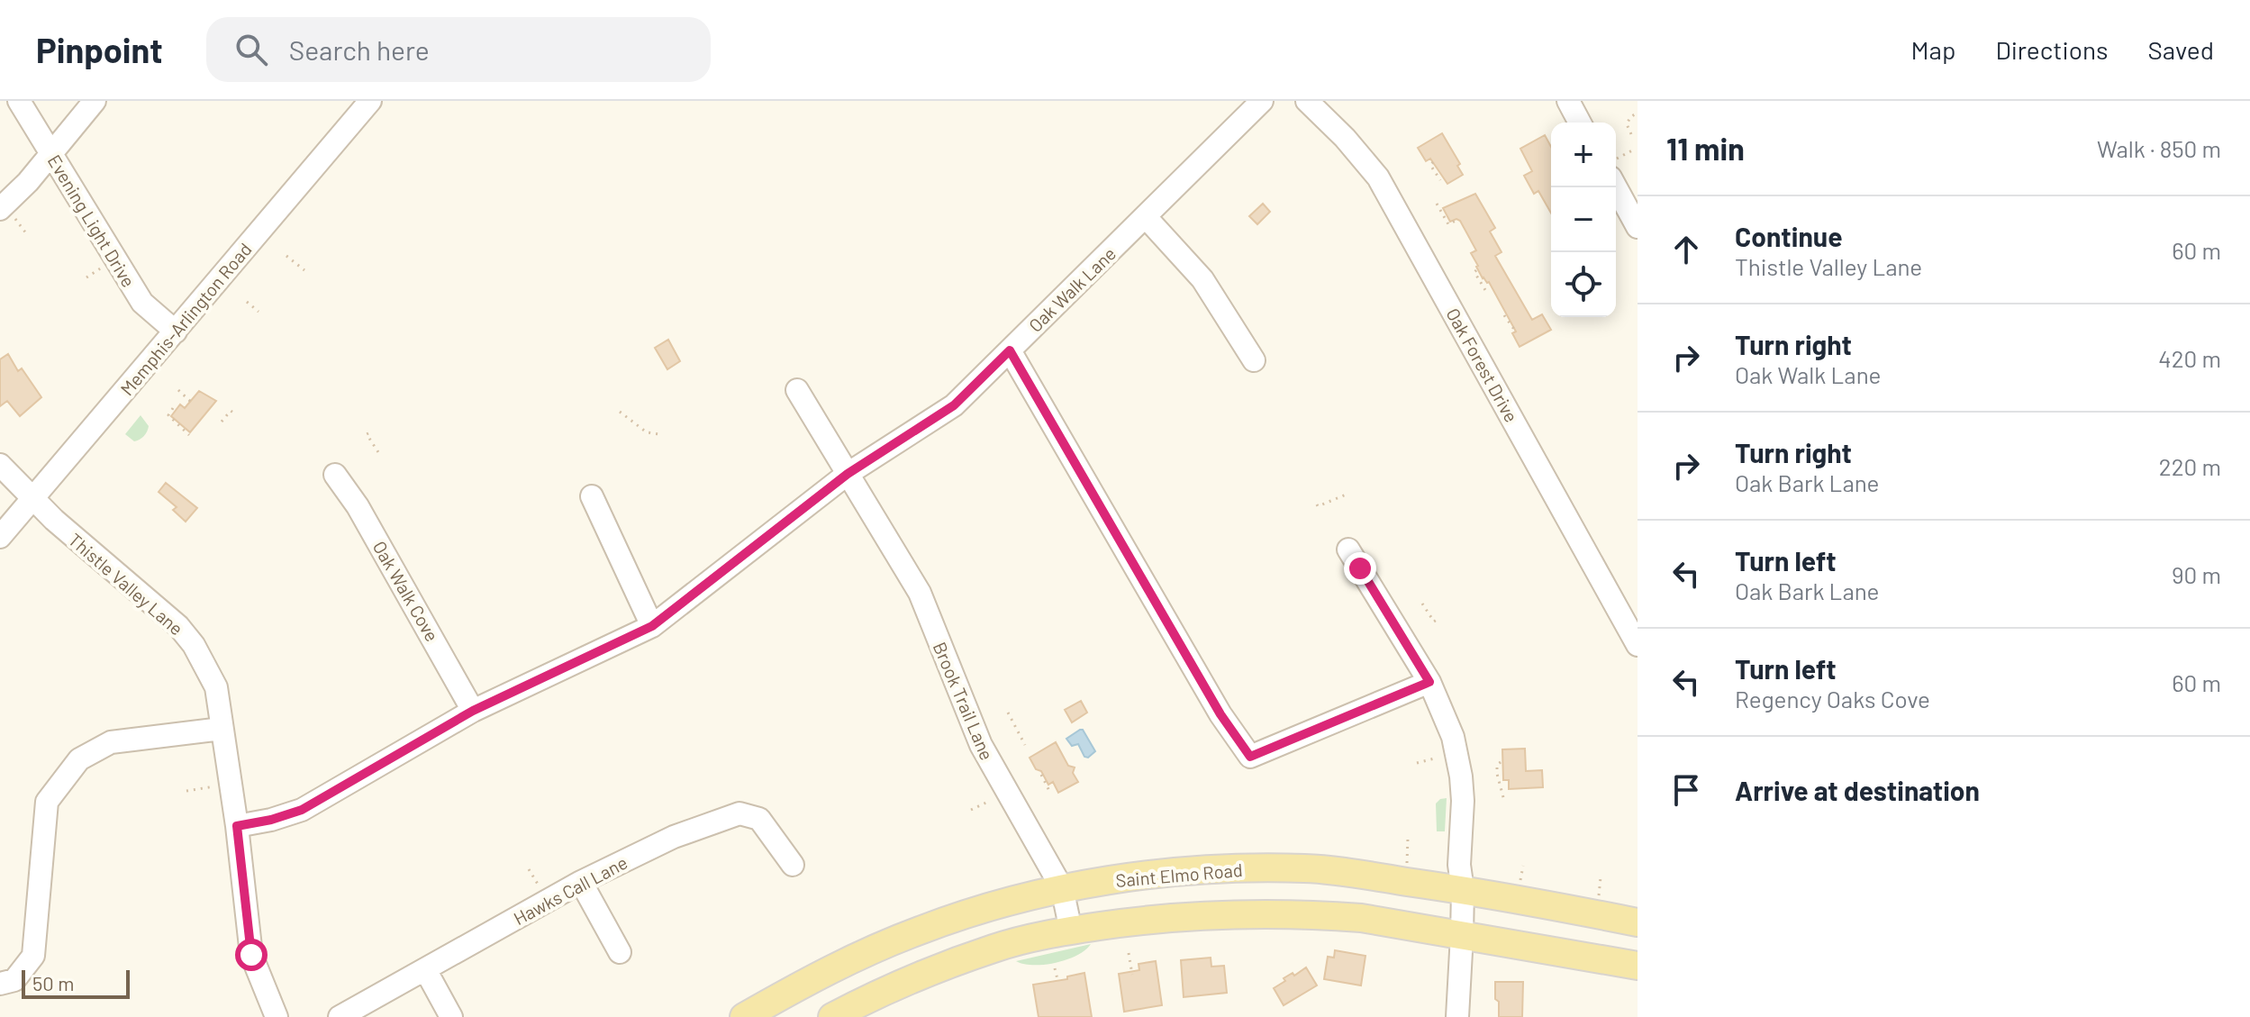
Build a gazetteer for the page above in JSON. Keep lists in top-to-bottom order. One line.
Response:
{"streets":{"main road":["Saint Elmo Road"],"street":["Evening Light Drive","Oak Walk Lane","Memphis-Arlington Road","Oak Forest Drive","Thistle Valley Lane","Oak Walk Cove","Brook Trail Lane","Hawks Call Lane"]},"crossings":[["Evening Light Drive","Memphis-Arlington Road"],["Oak Walk Lane","Thistle Valley Lane"],["Oak Walk Lane","Oak Walk Cove"],["Oak Walk Lane","Brook Trail Lane"],["Memphis-Arlington Road","Thistle Valley Lane"],["Brook Trail Lane","Saint Elmo Road"]],"scale_bar":"50 m","page":{"header":"Pinpoint","search":"Search here","nav":["Map","Directions","Saved"],"heading":["11 min","Walk · 850 m"],"map_buttons":["+","−"],"list":[["Continue","Thistle Valley Lane","60 m"],["Turn right","Oak Walk Lane","420 m"],["Turn right","Oak Bark Lane","220 m"],["Turn left","Oak Bark Lane","90 m"],["Turn left","Regency Oaks Cove","60 m"],"Arrive at destination"],"scale":"50 m"}}
